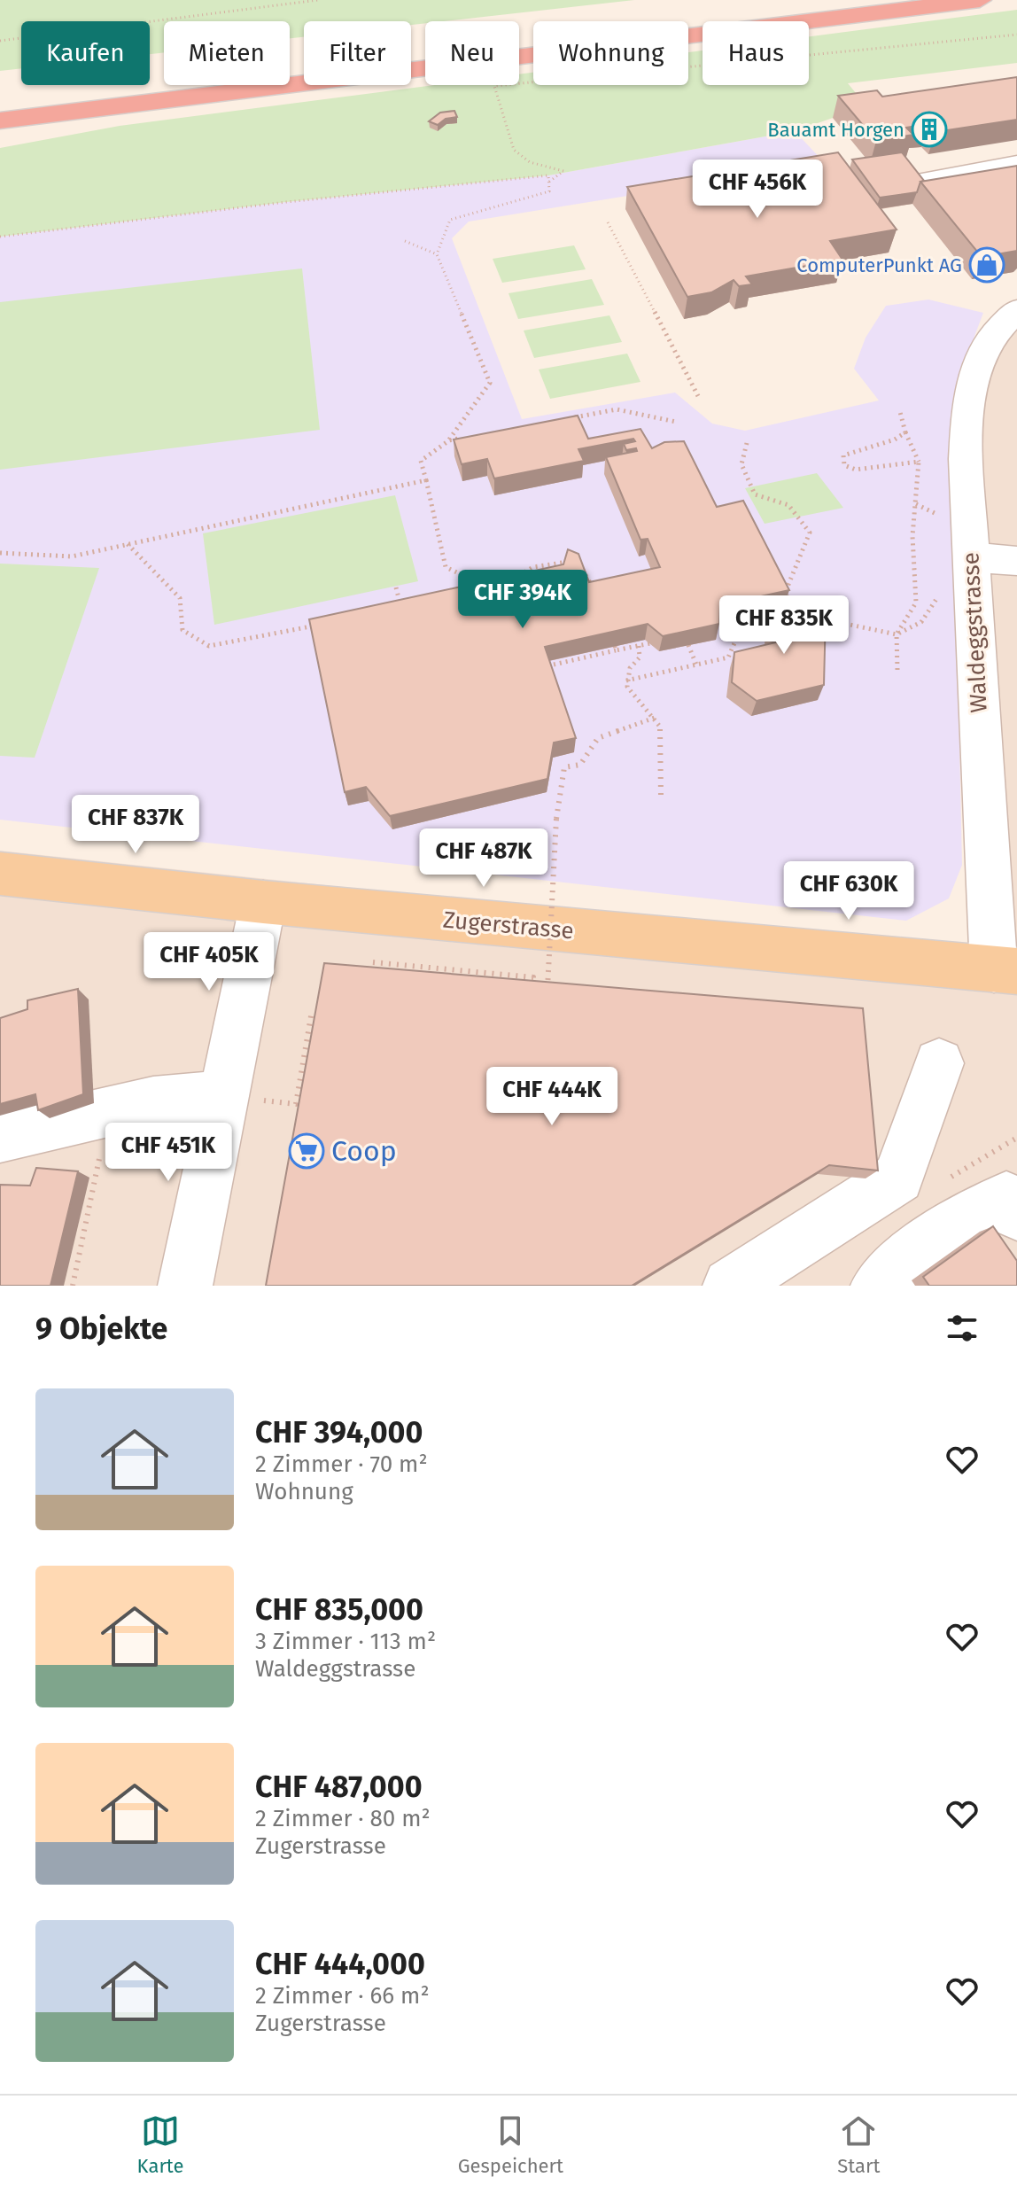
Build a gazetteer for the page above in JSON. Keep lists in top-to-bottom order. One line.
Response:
{"streets":{"main road":["Zugerstrasse"],"street":["Waldeggstrasse"]},"crossings":[["Waldeggstrasse","Zugerstrasse"]],"places":{"building":["Bauamt Horgen"],"shop":["ComputerPunkt AG"],"supermarket":["Coop"]},"page":{"chip":["Kaufen","Mieten","Filter","Neu","Wohnung","Haus"],"price":["CHF 456K","CHF 394K","CHF 835K","CHF 837K","CHF 487K","CHF 630K","CHF 405K","CHF 444K","CHF 451K"],"heading":"9 Objekte","list":[{"name":"CHF 394,000","note":"2 Zimmer · 70 m² · Wohnung"},{"name":"CHF 835,000","note":"3 Zimmer · 113 m² · Waldeggstrasse"},{"name":"CHF 487,000","note":"2 Zimmer · 80 m² · Zugerstrasse"},{"name":"CHF 444,000","note":"2 Zimmer · 66 m² · Zugerstrasse"}],"tabs":["Karte","Gespeichert","Start"]}}
